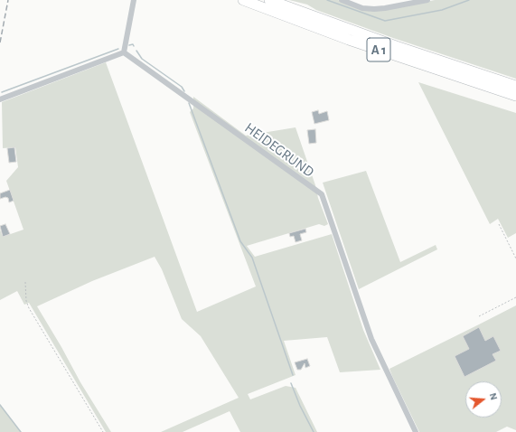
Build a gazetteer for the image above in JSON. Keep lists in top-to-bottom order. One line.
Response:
{"streets":{"highway":["A 1"],"street":["HEIDEGRUND"]},"north":"right"}
